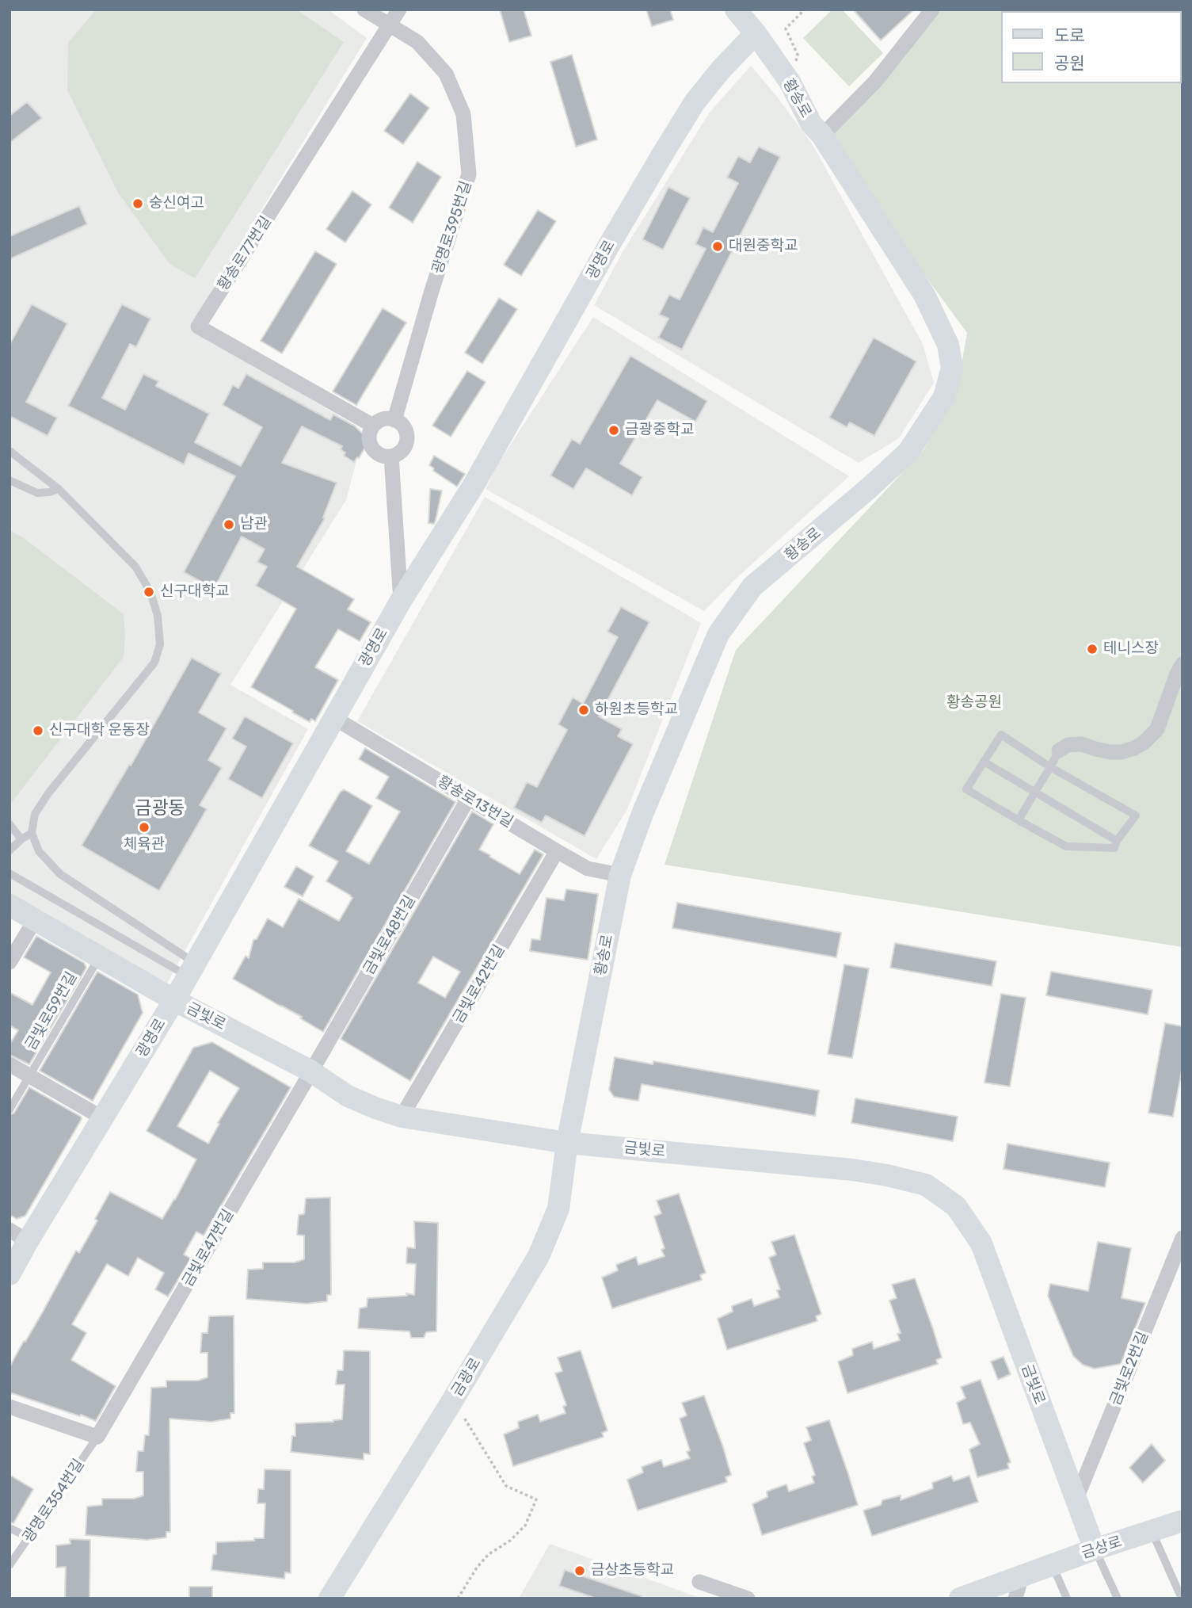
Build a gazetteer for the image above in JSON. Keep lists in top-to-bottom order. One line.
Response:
{"streets":{"street":["황송로","광명로395번길","황송로77번길","광명로","황송로13번길","금빛로48번길","금빛로42번길","금빛로","금빛로47번길","금빛로2번길","금광로","금상로"],"lane":["금빛로59번길","광명로354번길"]},"crossings":[["황송로","광명로"],["황송로","황송로13번길"],["황송로","금빛로"],["황송로","금광로"],["광명로395번길","황송로77번길"],["광명로","황송로13번길"],["광명로","금빛로"],["황송로13번길","금빛로48번길"],["황송로13번길","금빛로42번길"],["금빛로48번길","금빛로"],["금빛로48번길","금빛로47번길"],["금빛로42번길","금빛로"],["금빛로59번길","금빛로"],["금빛로","금빛로47번길"],["금빛로","금빛로2번길"],["금빛로","금광로"],["금빛로","금상로"],["금빛로47번길","광명로354번길"]],"districts":["금광동"],"parks":["황송공원"],"places":["숭신여고","대원중학교","금광중학교","남관","신구대학교","테니스장","하원초등학교","신구대학 운동장","체육관","금상초등학교"],"legend":["도로","공원"]}
